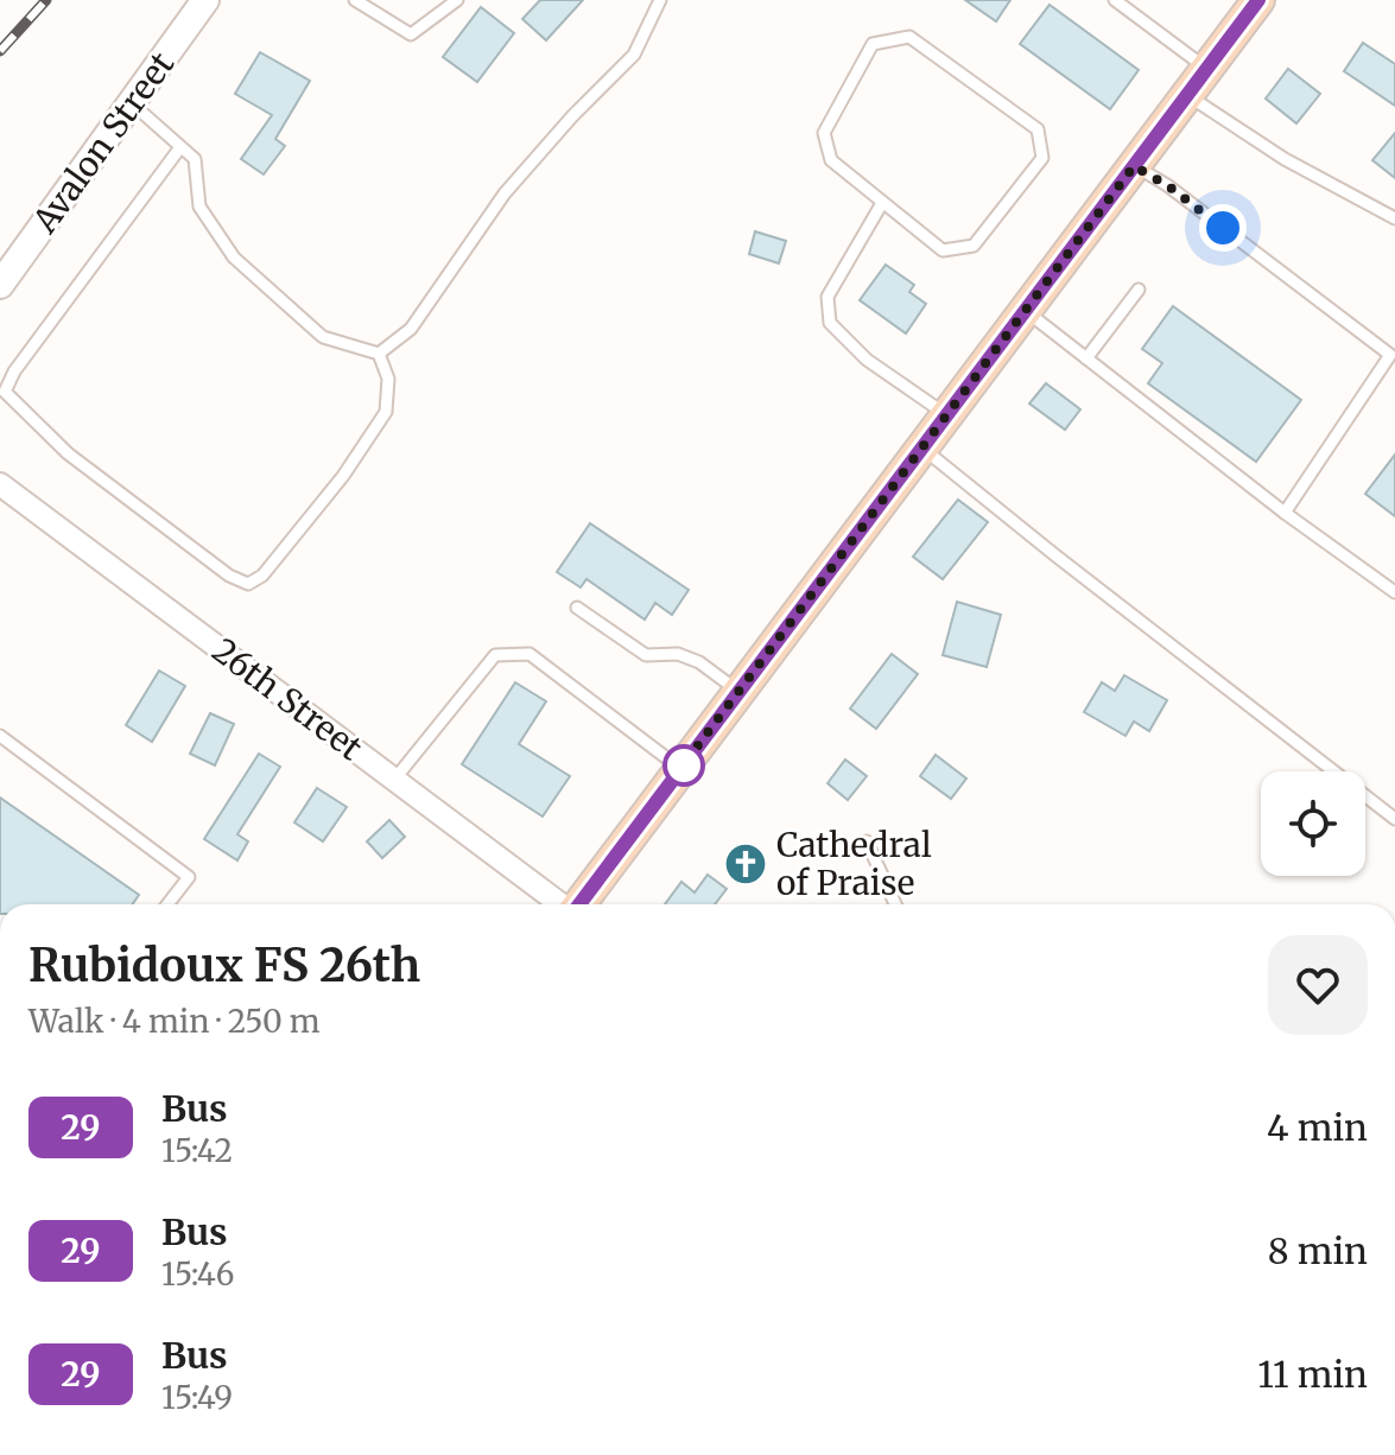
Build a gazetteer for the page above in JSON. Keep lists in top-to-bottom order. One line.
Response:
{"streets":{"street":["Avalon Street","26th Street"]},"places":{"church":["Cathedral of Praise"]},"lines":["bus line 29"],"page":{"heading":["Rubidoux FS 26th","Walk · 4 min · 250 m"],"list":[{"mark":"29","name":"Bus","note":"15:42","value":"4 min"},{"mark":"29","name":"Bus","note":"15:46","value":"8 min"},{"mark":"29","name":"Bus","note":"15:49","value":"11 min"}]}}
